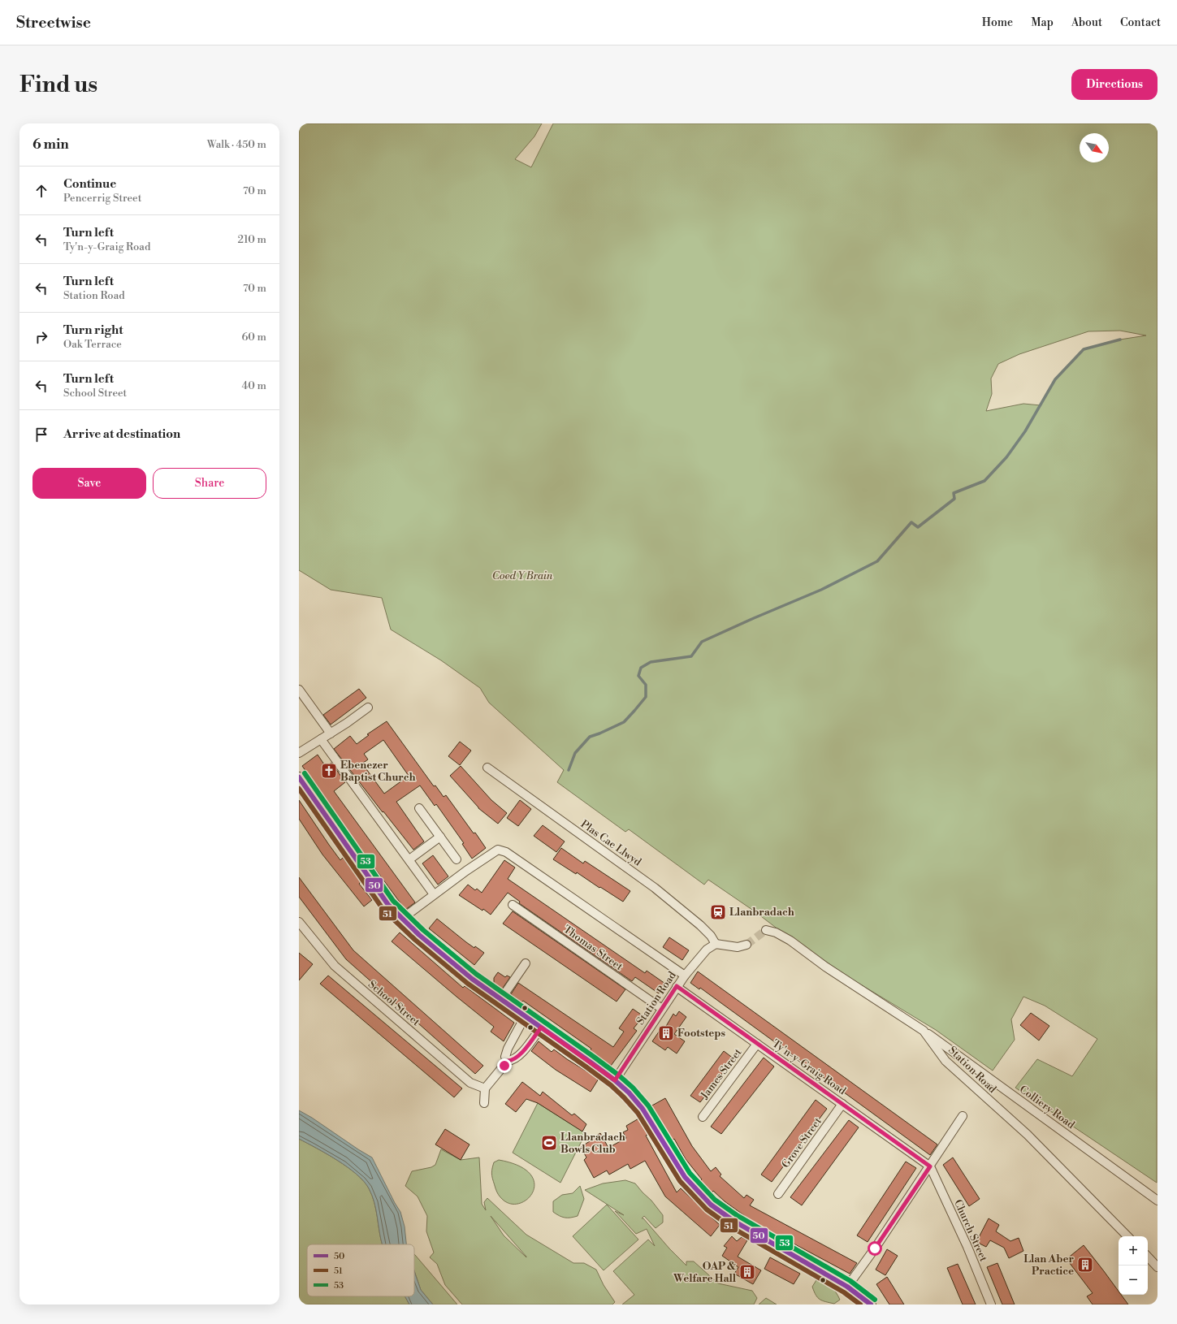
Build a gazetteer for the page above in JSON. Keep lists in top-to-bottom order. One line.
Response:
{"streets":{"street":["Plas Cae Llwyd","Thomas Street","Station Road","School Street","Ty'n-y-Graig Road","James Street","Colliery Road","Grove Street","Church Street"]},"crossings":[["Plas Cae Llwyd","Station Road"],["Thomas Street","Station Road"],["Station Road","Ty'n-y-Graig Road"],["Station Road","Colliery Road"],["Ty'n-y-Graig Road","James Street"],["Ty'n-y-Graig Road","Grove Street"],["Ty'n-y-Graig Road","Church Street"]],"parks":["Coed Y Brain"],"places":{"church":["Ebenezer Baptist Church"],"station":["Llanbradach"],"building":["Footsteps","Llan Aber Practice","OAP & Welfare Hall"],"sports":["Llanbradach Bowls Club"]},"lines":["transit line 53","transit line 50","transit line 51"],"legend":["50","51","53"],"north":"bottom right","page":{"header":"Streetwise","nav":["Home","Map","About","Contact"],"buttons":["Directions",["Save","Share"]],"title":"Find us","heading":["6 min","Walk · 450 m"],"list":[["Continue","Pencerrig Street","70 m"],["Turn left","Ty'n-y-Graig Road","210 m"],["Turn left","Station Road","70 m"],["Turn right","Oak Terrace","60 m"],["Turn left","School Street","40 m"],"Arrive at destination"],"map_buttons":["+","−"]}}
